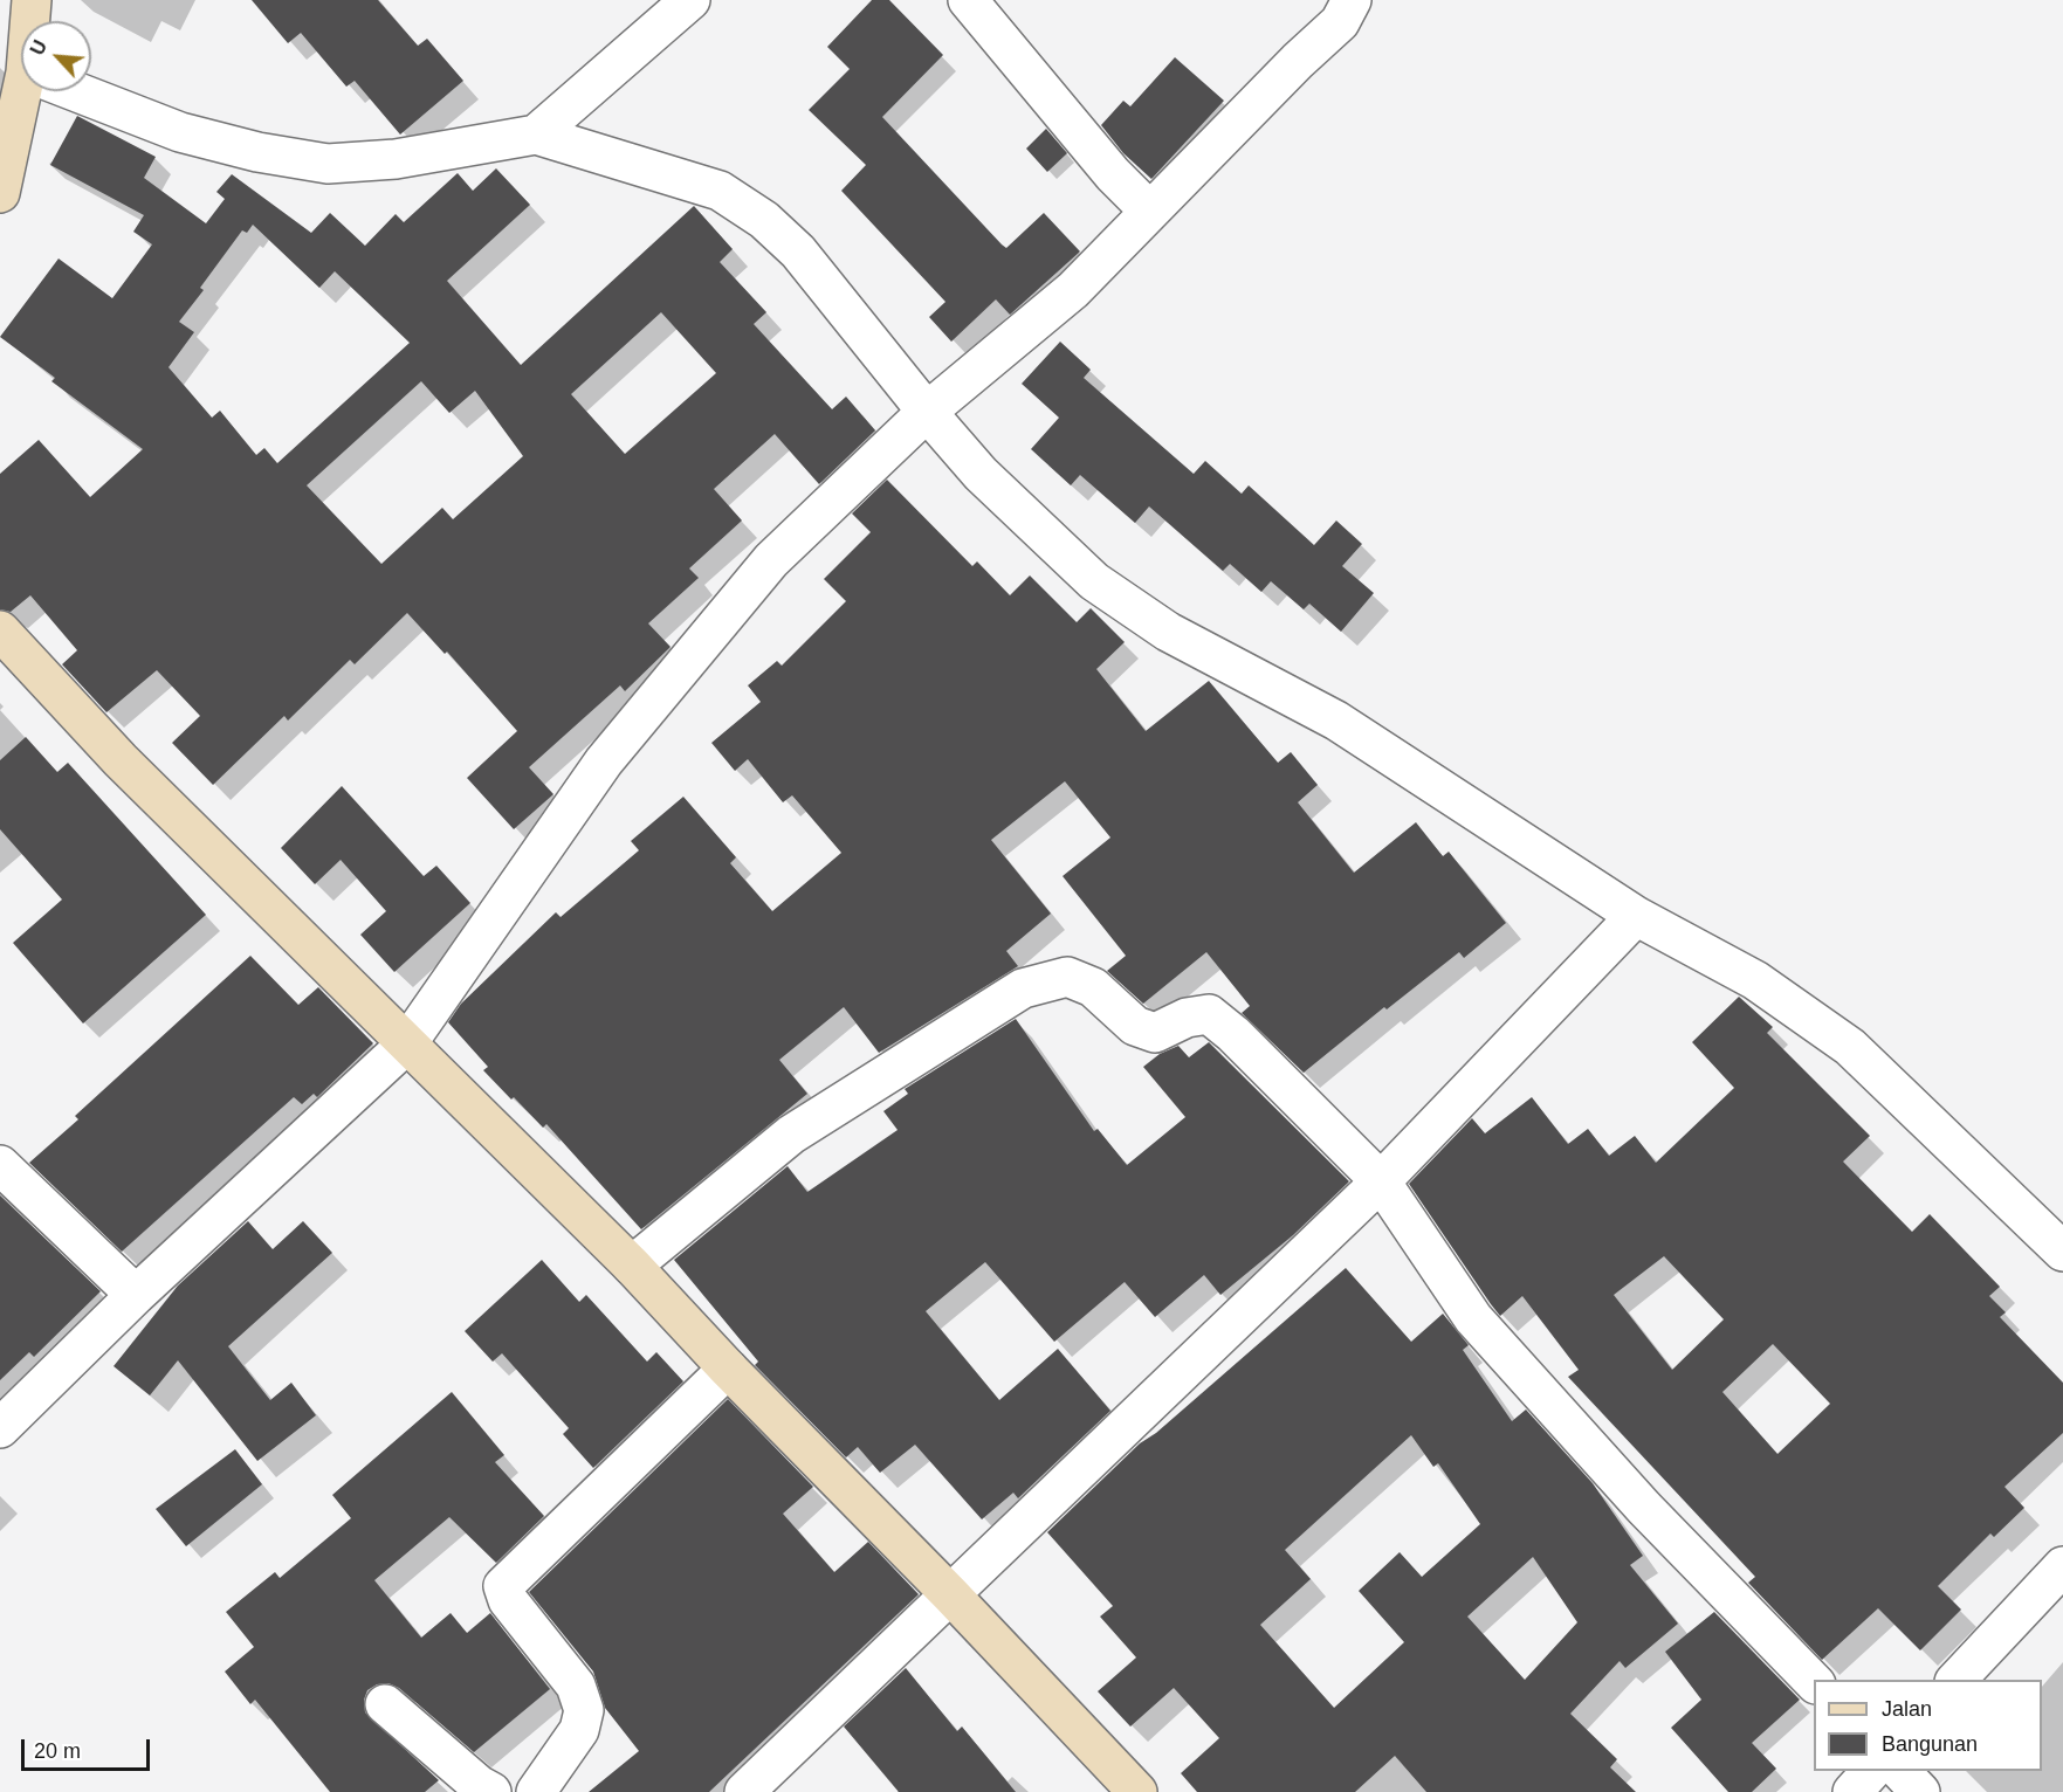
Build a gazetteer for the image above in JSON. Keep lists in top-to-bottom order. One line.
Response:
{"legend":["Jalan","Bangunan"],"scale_bar":"20 m","north":"top left"}
